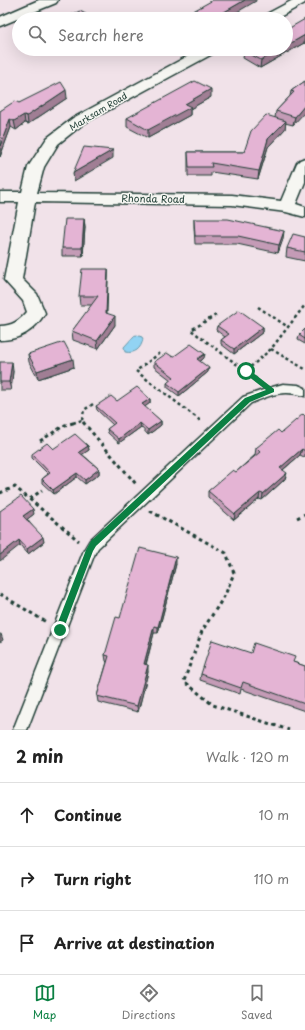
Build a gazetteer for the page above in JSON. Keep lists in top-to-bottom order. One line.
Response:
{"streets":{"street":["Marksam Road","Rhonda Road"]},"crossings":[["Marksam Road","Rhonda Road"]],"page":{"search":"Search here","heading":["2 min","Walk · 120 m"],"list":[["Continue","10 m"],["Turn right","110 m"],"Arrive at destination"],"nav":["Map","Directions","Saved"]}}
